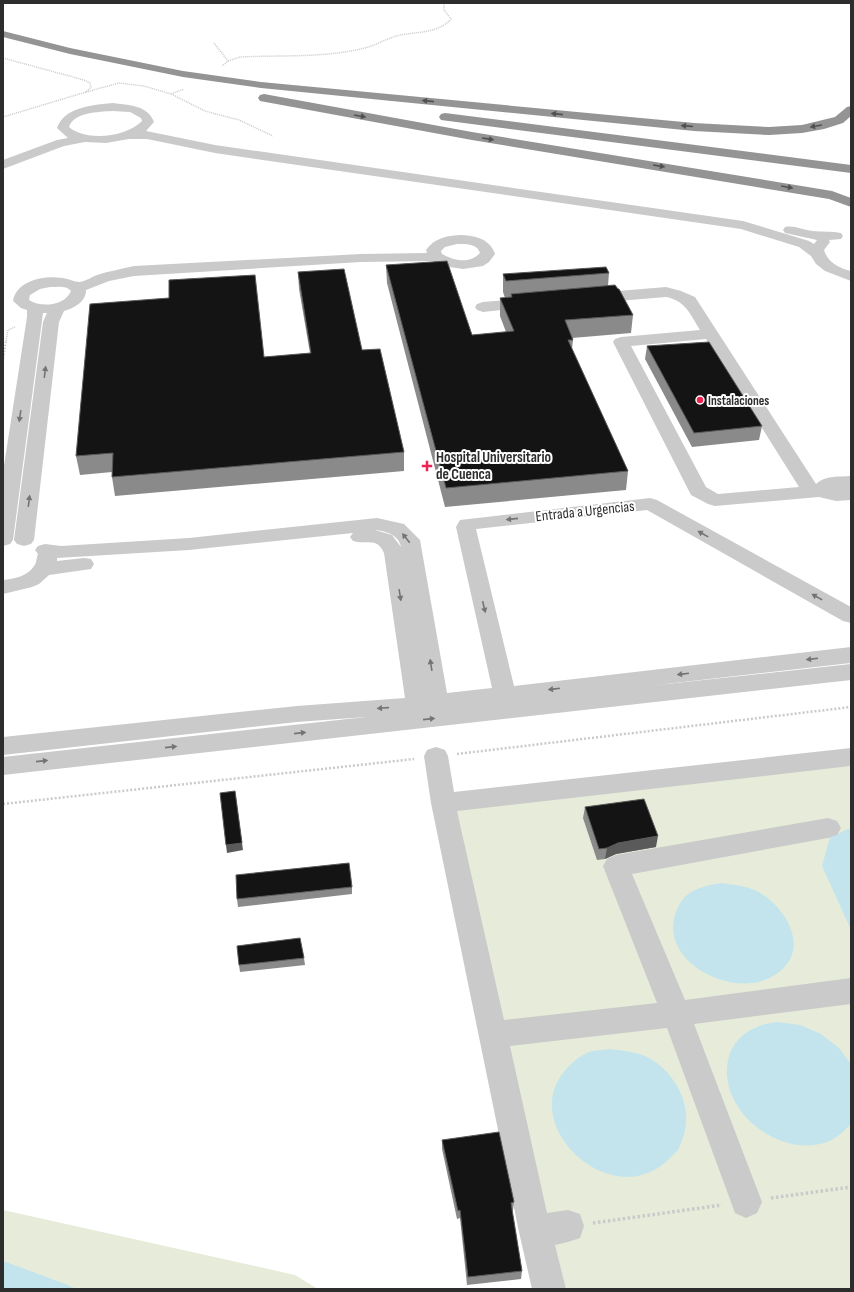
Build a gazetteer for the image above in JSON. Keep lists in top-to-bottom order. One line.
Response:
{"streets":{"street":["Entrada a Urgencias"]},"places":{"other":["Instalaciones"],"health":["Hospital Universitario de Cuenca"]}}
